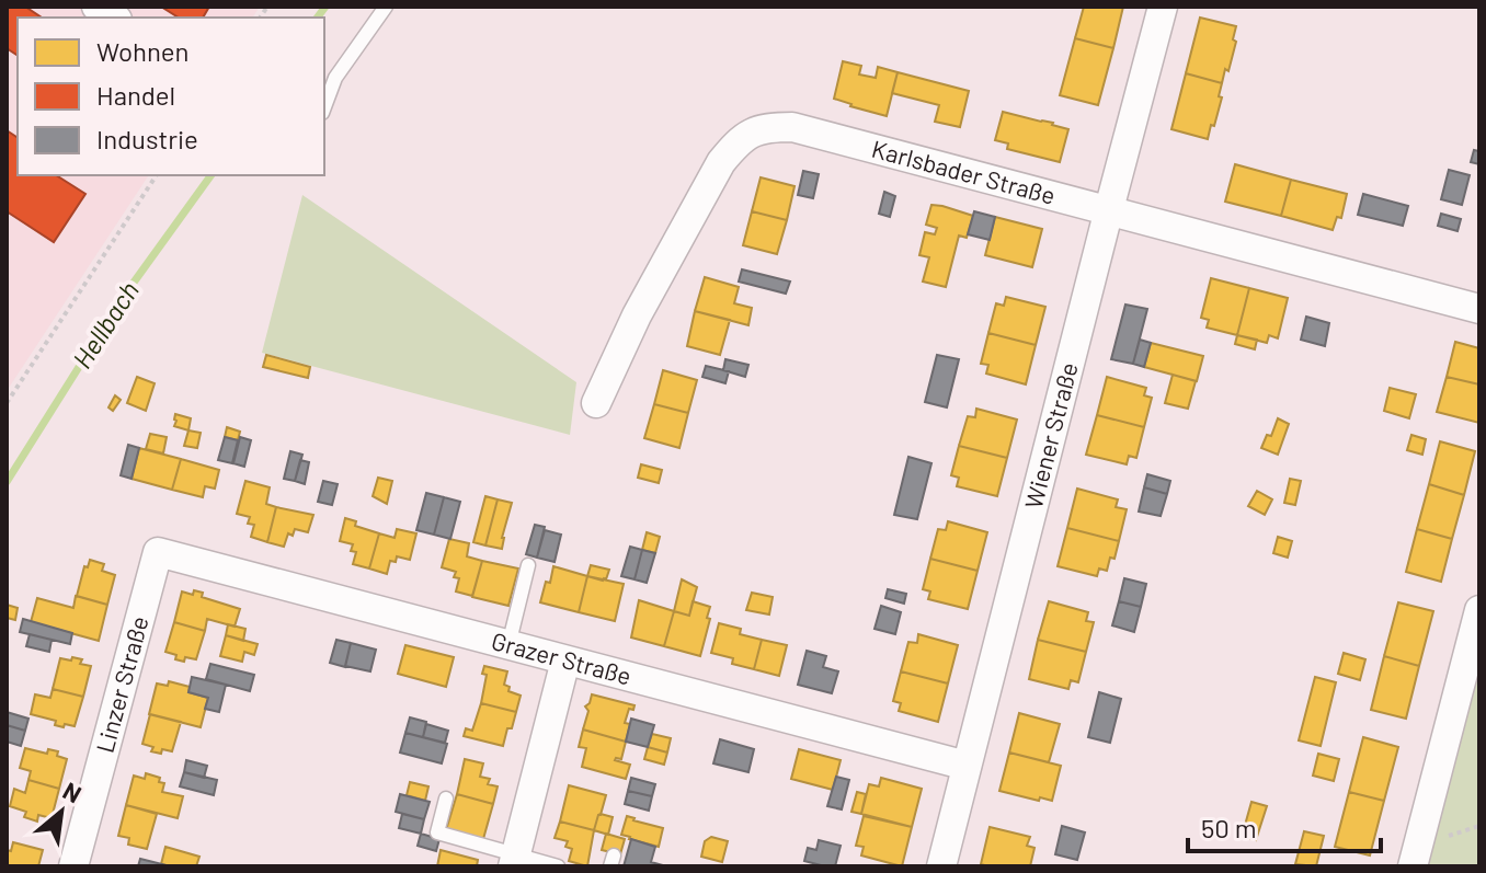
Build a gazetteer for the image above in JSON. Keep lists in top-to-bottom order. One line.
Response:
{"streets":{"street":["Karlsbader Straße","Wiener Straße","Grazer Straße","Linzer Straße"]},"crossings":[["Karlsbader Straße","Wiener Straße"],["Wiener Straße","Grazer Straße"],["Grazer Straße","Linzer Straße"]],"water":["Hellbach"],"legend":["Wohnen","Handel","Industrie"],"scale_bar":"50 m","north":"top right"}
